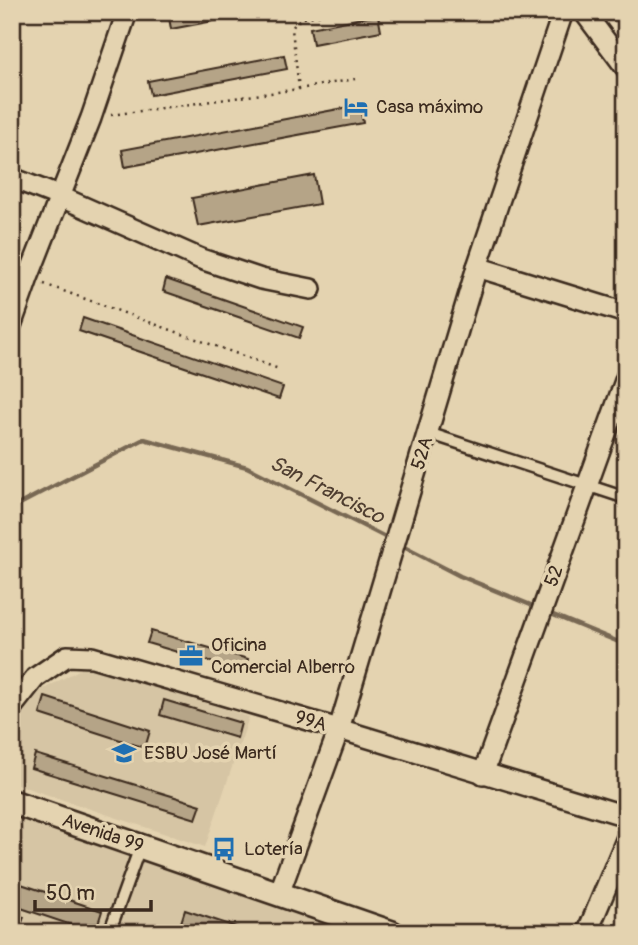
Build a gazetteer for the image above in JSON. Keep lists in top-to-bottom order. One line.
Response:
{"streets":{"street":["52A","52","99A","Avenida 99"]},"crossings":[["52A","99A"],["52A","Avenida 99"],["52","99A"]],"water":["San Francisco"],"places":{"hotel":["Casa máximo"],"office":["Oficina Comercial Alberro"],"school or university":["ESBU José Martí"],"bus stop":["Lotería"]},"scale_bar":"50 m"}
